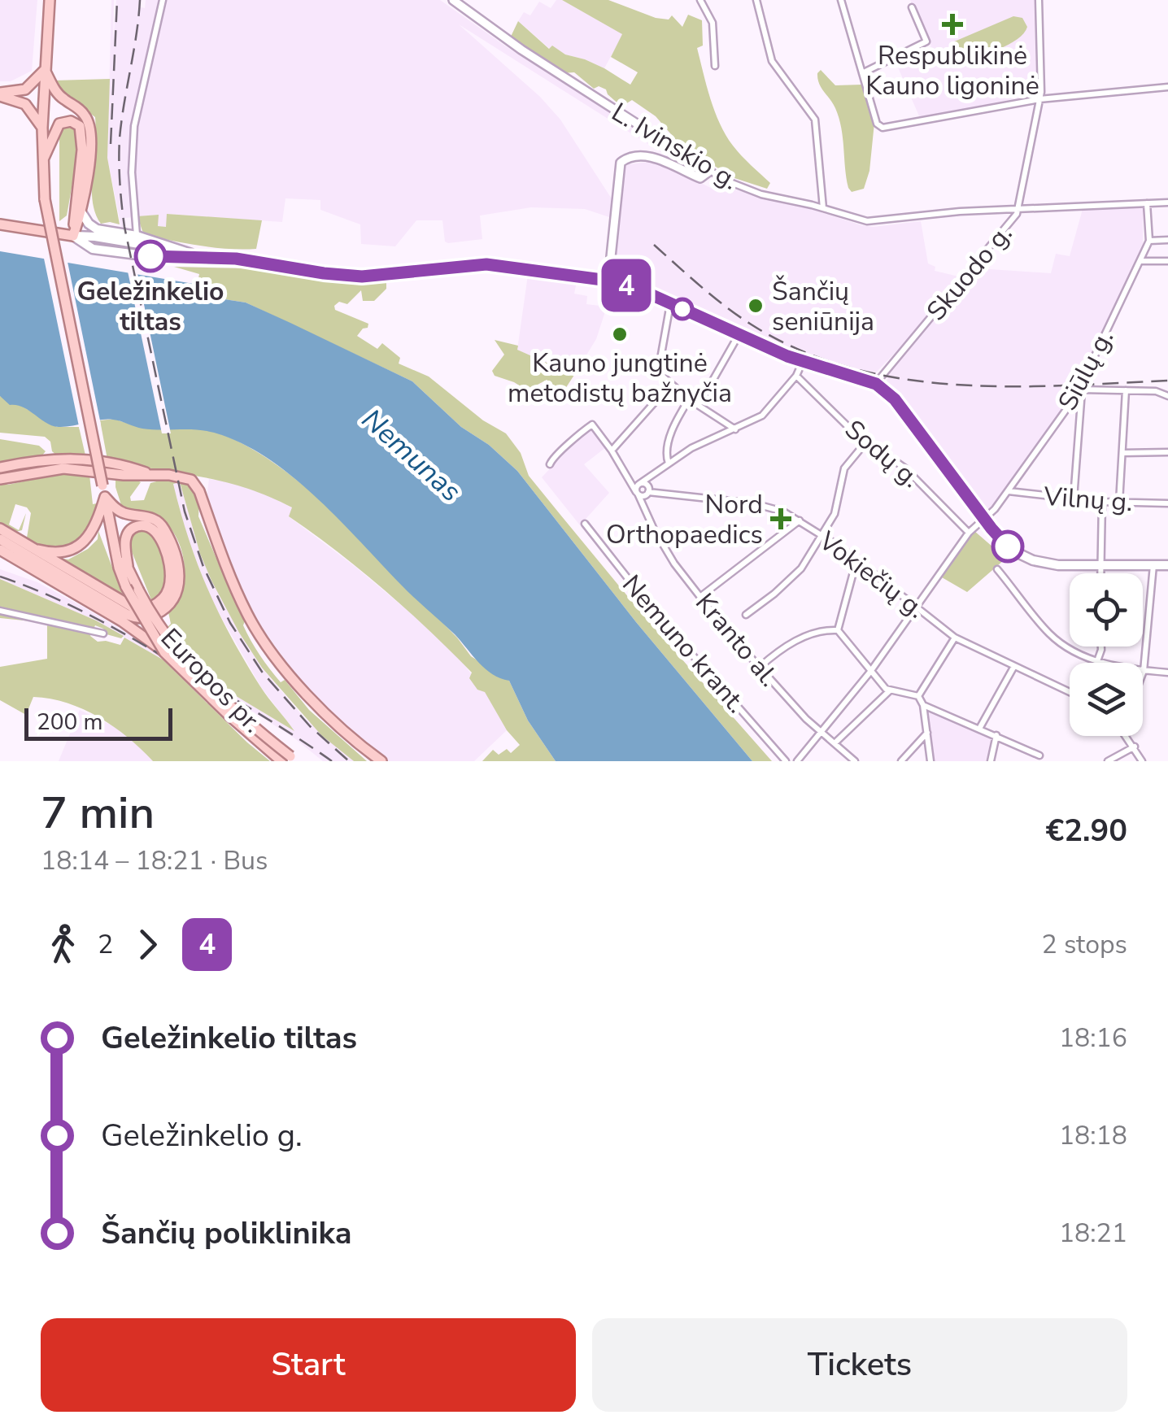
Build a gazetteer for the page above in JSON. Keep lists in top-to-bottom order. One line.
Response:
{"streets":{"main road":["Europos pr."],"street":["L. Ivinskio g.","Skuodo g.","Siūlų g.","Sodų g.","Vilnų g.","Vokiečių g.","Kranto al.","Nemuno krant."]},"crossings":[["L. Ivinskio g.","Skuodo g."],["L. Ivinskio g.","Siūlų g."],["Siūlų g.","Sodų g."],["Siūlų g.","Vilnų g."],["Siūlų g.","Vokiečių g."],["Siūlų g.","Kranto al."],["Vokiečių g.","Kranto al."]],"water":["Nemunas"],"places":{"health":["Respublikinė Kauno ligoninė","Nord Orthopaedics"],"other":["Geležinkelio tiltas","Šančių seniūnija","Kauno jungtinė metodistų bažnyčia"]},"lines":["bus line 4"],"scale_bar":"200 m","page":{"on_map":"4","scale":"200 m","heading":["7 min","18:14 – 18:21 · Bus","€2.90"],"legs":["2","4","2 stops"],"list":[{"name":"Geležinkelio tiltas","value":"18:16"},{"name":"Geležinkelio g.","value":"18:18"},{"name":"Šančių poliklinika","value":"18:21"}],"buttons":["Start","Tickets"]}}
